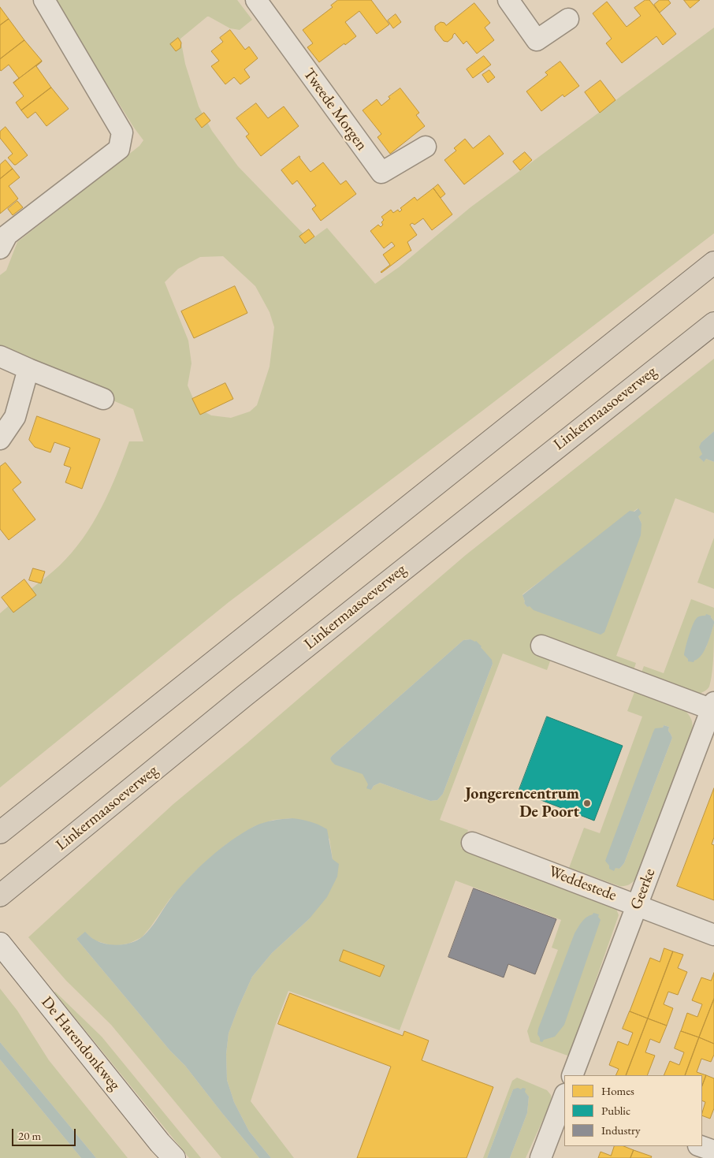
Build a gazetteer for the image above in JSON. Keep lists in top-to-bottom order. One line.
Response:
{"streets":{"highway":["Linkermaasoeverweg"],"main road":["De Harendonkweg"],"street":["Tweede Morgen","Weddestede","Geerke"]},"crossings":[["Weddestede","Geerke"]],"places":["Jongerencentrum De Poort"],"legend":["Homes","Public","Industry"],"scale_bar":"20 m"}
